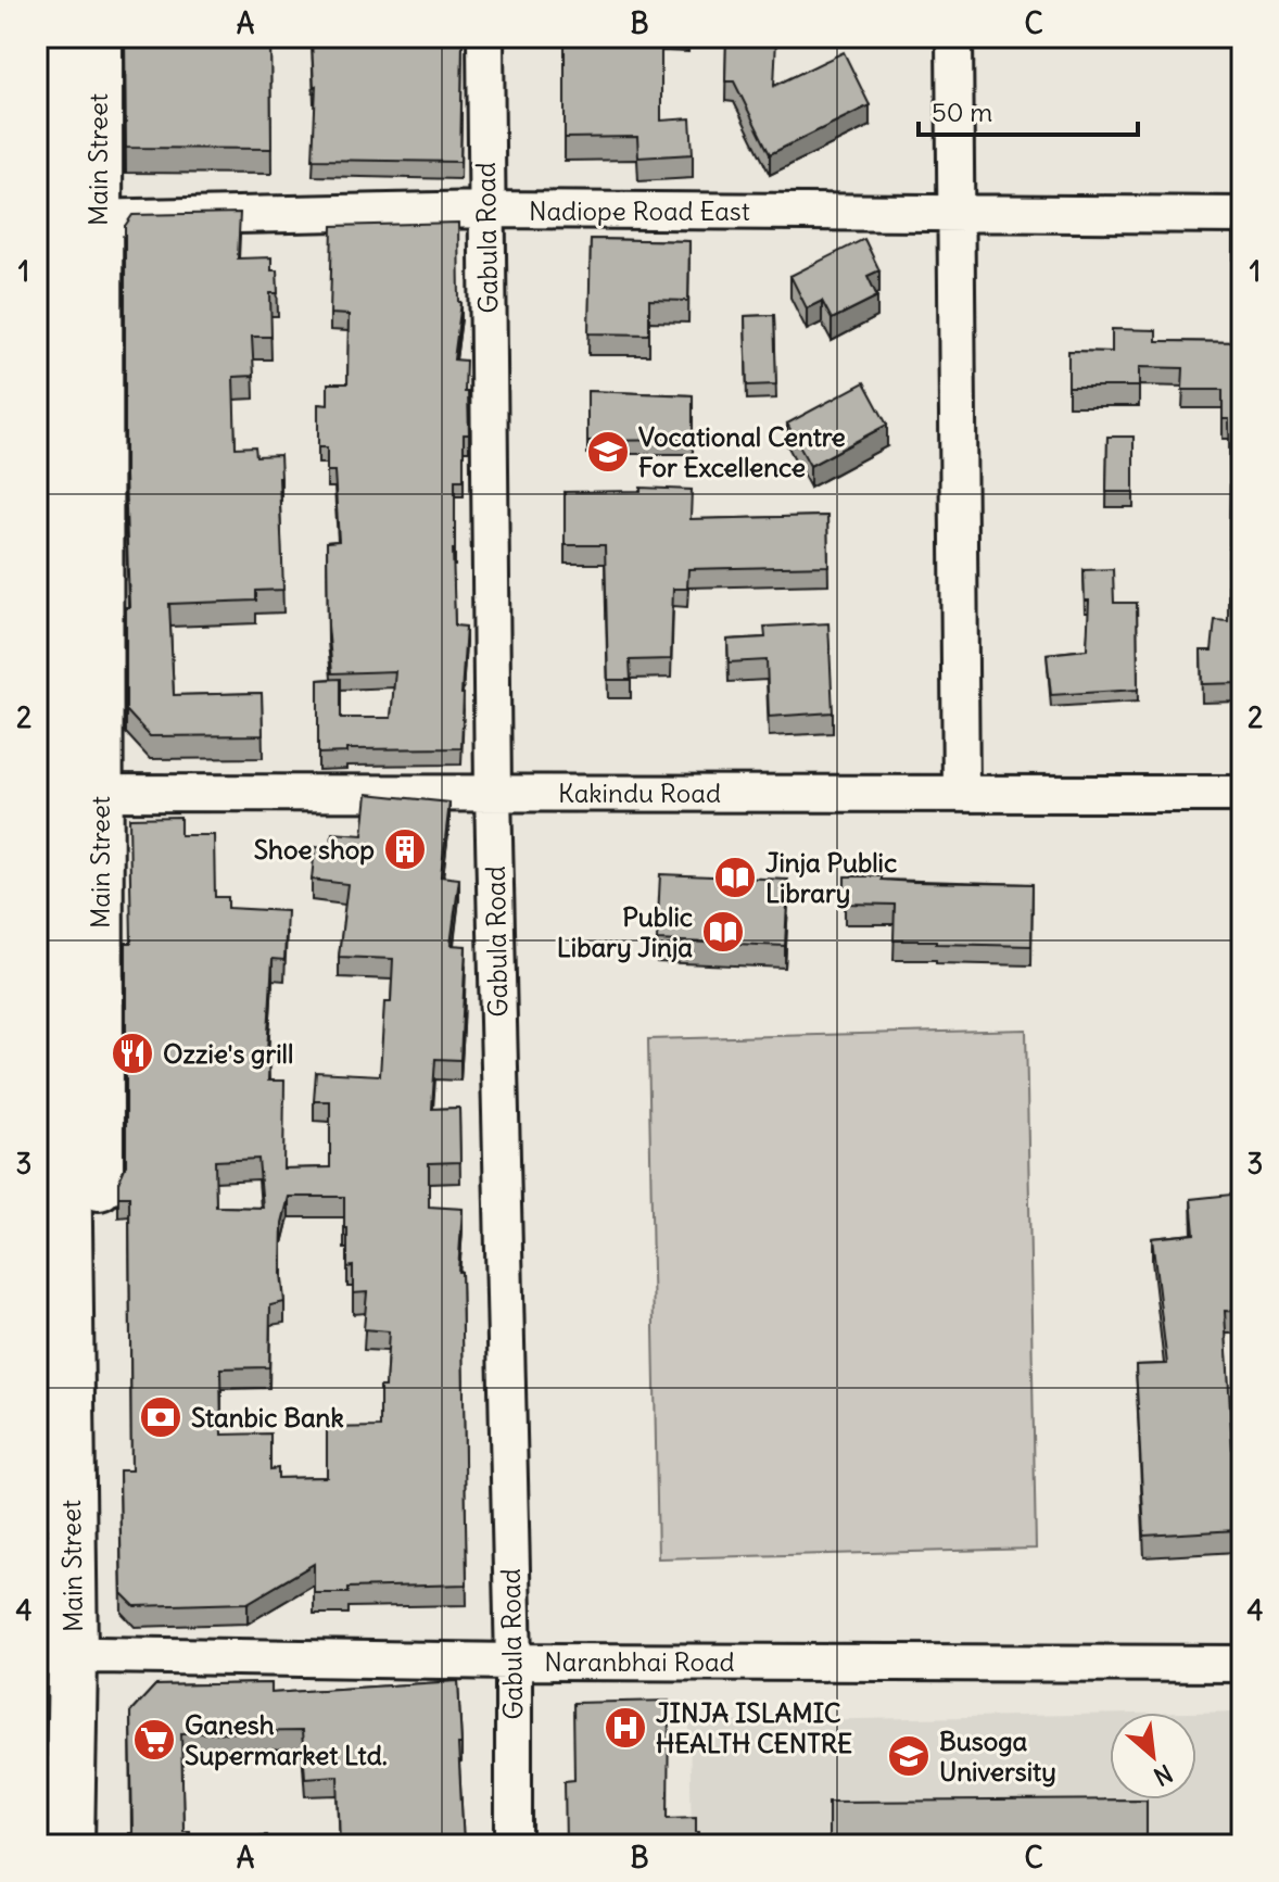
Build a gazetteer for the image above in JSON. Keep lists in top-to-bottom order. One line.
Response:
{"streets":{"street":["Main Street","Nadiope Road East","Gabula Road","Kakindu Road","Naranbhai Road"]},"crossings":[["Main Street","Nadiope Road East"],["Main Street","Kakindu Road"],["Main Street","Naranbhai Road"],["Nadiope Road East","Gabula Road"],["Gabula Road","Kakindu Road"],["Gabula Road","Naranbhai Road"]],"places":{"school or university":["Vocational Centre For Excellence","Busoga University"],"building":["Shoe shop"],"library":["Jinja Public Library","Public Libary Jinja"],"restaurant":["Ozzie's grill"],"bank":["Stanbic Bank"],"hospital":["JINJA ISLAMIC HEALTH CENTRE"],"supermarket":["Ganesh Supermarket Ltd."]},"scale_bar":"50 m","north":"bottom right","grid":{"columns":["A","B","C"],"rows":["1","2","3","4"]}}
